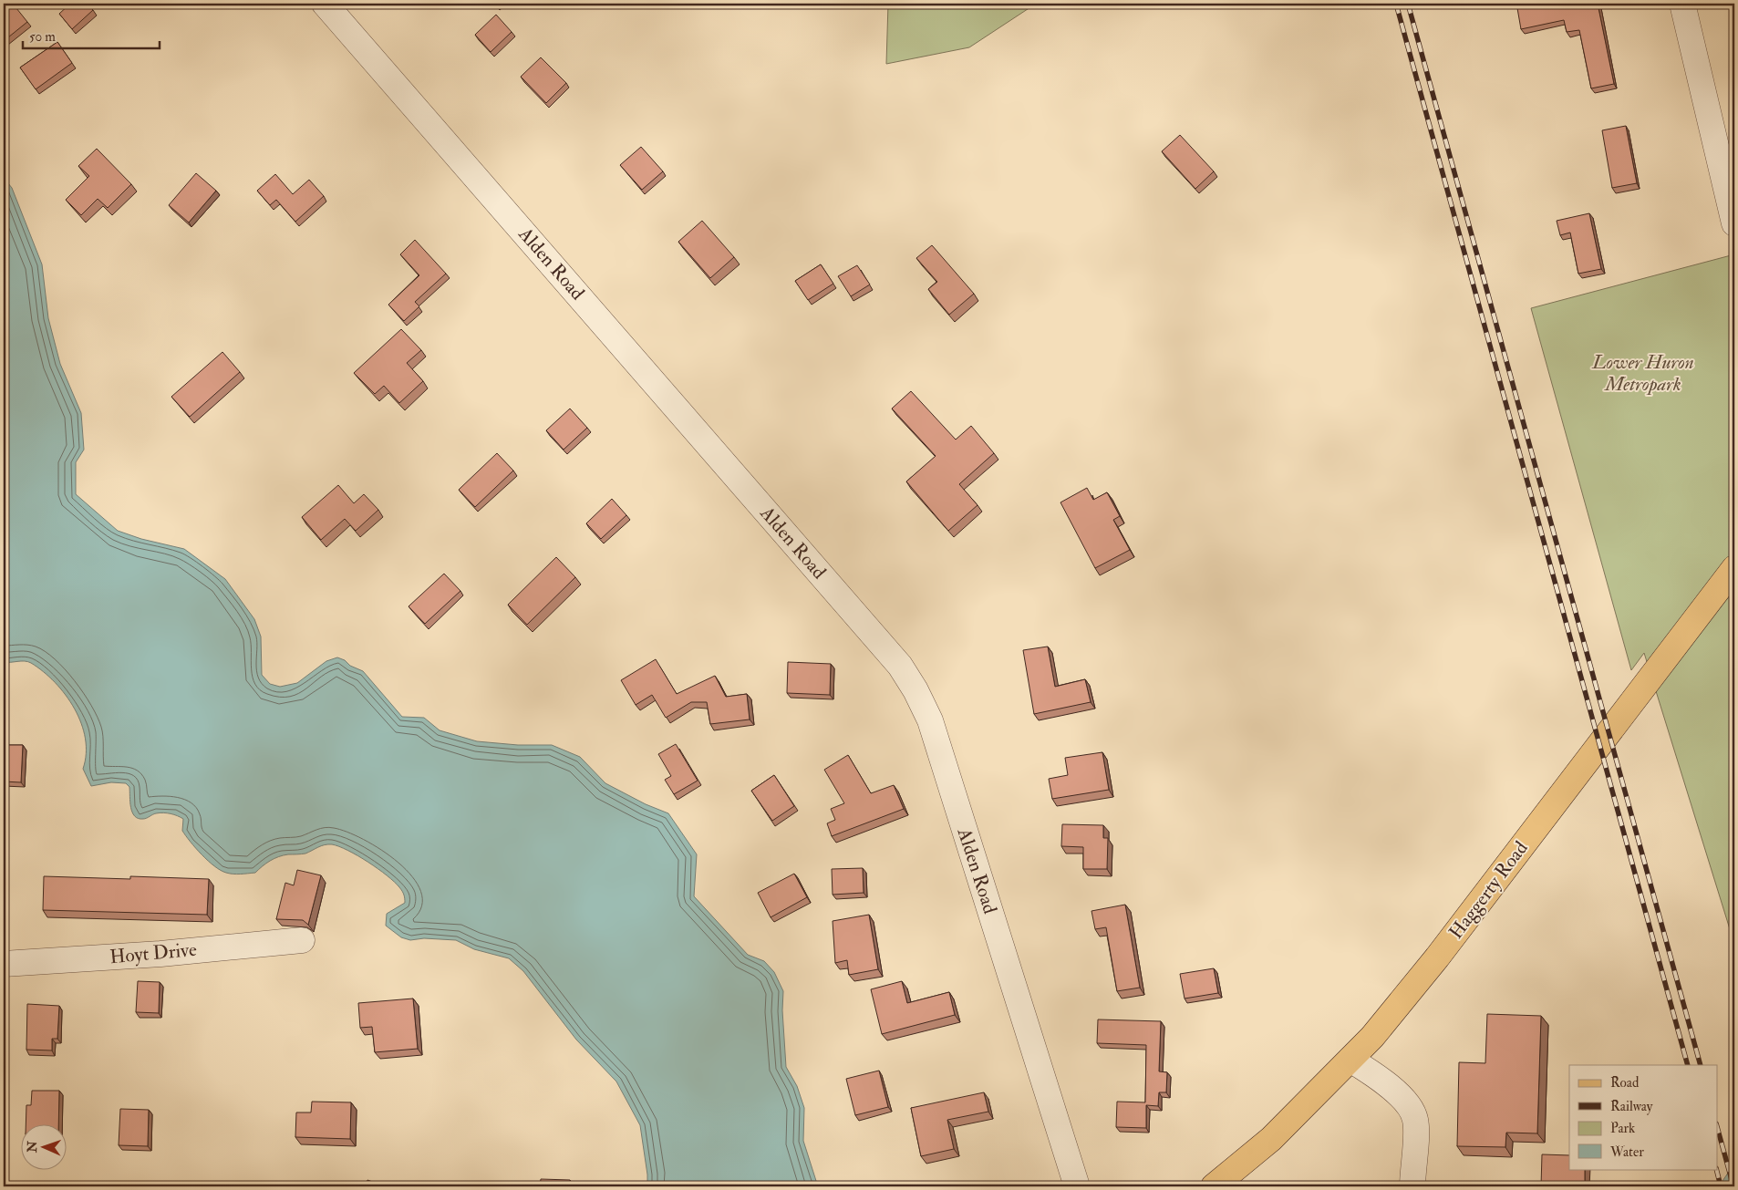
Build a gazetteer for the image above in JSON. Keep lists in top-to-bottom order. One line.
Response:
{"streets":{"main road":["Haggerty Road"],"street":["Alden Road","Hoyt Drive"]},"parks":["Lower Huron Metropark"],"legend":["Road","Railway","Park","Water"],"scale_bar":"50 m","north":"left"}
